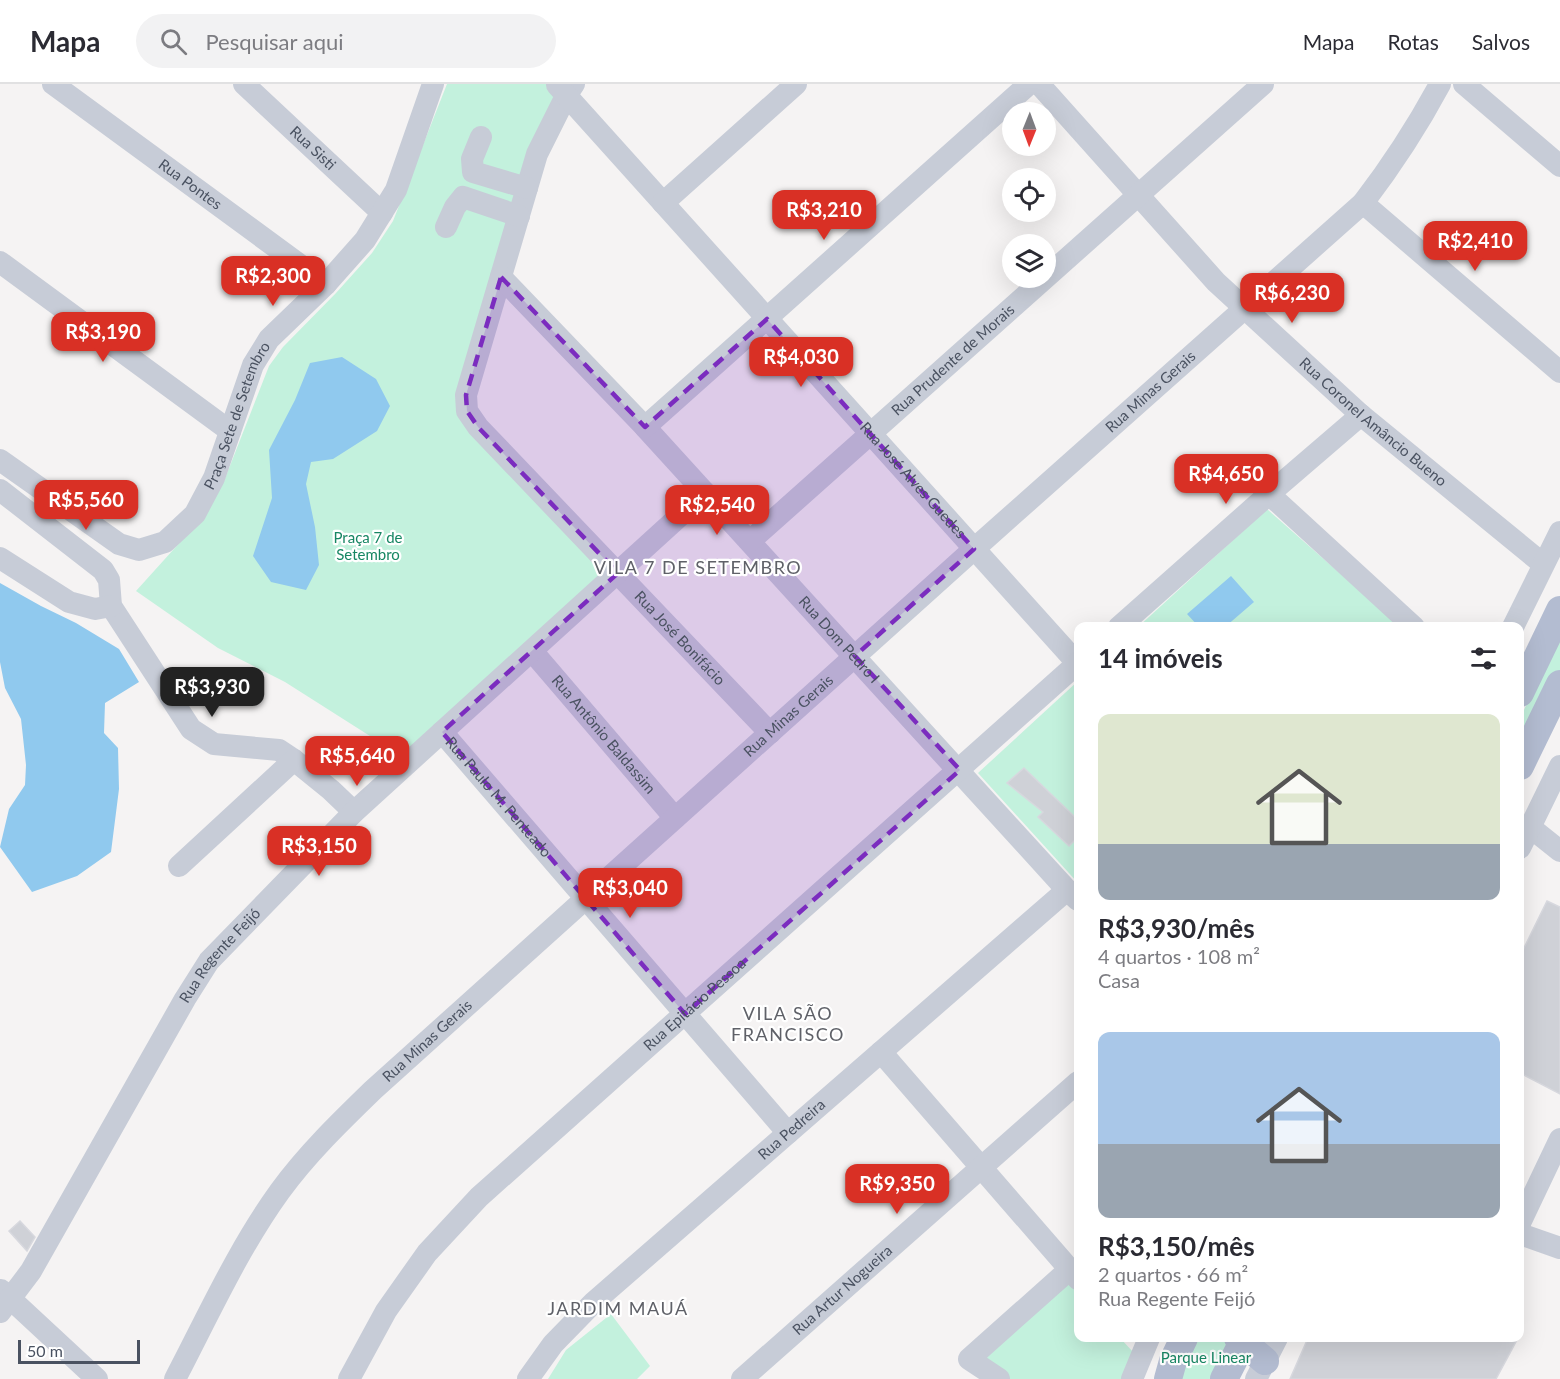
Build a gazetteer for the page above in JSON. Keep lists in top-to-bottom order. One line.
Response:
{"streets":{"street":["Rua Sisti","Rua Pontes","Rua Prudente de Morais","Rua Minas Gerais","Praça Sete de Setembro","Rua Coronel Amâncio Bueno","Rua José Alves Guedes","Rua José Bonifácio","Rua Dom Pedro I","Rua Antônio Baldassim","Rua Paulo M. Penteado","Rua Regente Feijó","Rua Epitácio Pessoa","Rua Pedreira","Rua Artur Nogueira"]},"crossings":[["Rua Sisti","Praça Sete de Setembro"],["Rua Pontes","Praça Sete de Setembro"],["Rua Prudente de Morais","Rua Coronel Amâncio Bueno"],["Rua Prudente de Morais","Rua José Alves Guedes"],["Rua Prudente de Morais","Rua Dom Pedro I"],["Rua Minas Gerais","Rua Coronel Amâncio Bueno"],["Rua Minas Gerais","Rua José Alves Guedes"],["Rua Minas Gerais","Rua José Bonifácio"],["Rua Minas Gerais","Rua Dom Pedro I"],["Rua Minas Gerais","Rua Antônio Baldassim"],["Rua Minas Gerais","Rua Paulo M. Penteado"],["Rua José Bonifácio","Rua Dom Pedro I"],["Rua José Bonifácio","Rua Regente Feijó"],["Rua Dom Pedro I","Rua Regente Feijó"],["Rua Dom Pedro I","Rua Epitácio Pessoa"],["Rua Dom Pedro I","Rua Pedreira"],["Rua Antônio Baldassim","Rua Regente Feijó"],["Rua Paulo M. Penteado","Rua Regente Feijó"],["Rua Paulo M. Penteado","Rua Epitácio Pessoa"],["Rua Paulo M. Penteado","Rua Pedreira"]],"districts":["VILA 7 DE SETEMBRO","VILA SÃO FRANCISCO","JARDIM MAUÁ"],"parks":["Praça 7 de Setembro","Parque Linear"],"scale_bar":"50 m","north":"bottom","page":{"header":"Mapa","search":"Pesquisar aqui","nav":["Mapa","Rotas","Salvos"],"price":["R$3,210","R$2,410","R$2,300","R$6,230","R$3,190","R$4,030","R$4,650","R$5,560","R$2,540","R$3,930","R$5,640","R$3,150","R$3,040","R$9,350"],"heading":"14 imóveis","list":[{"name":"R$3,930/mês","note":"4 quartos · 108 m² · Casa"},{"name":"R$3,150/mês","note":"2 quartos · 66 m² · Rua Regente Feijó"}],"scale":"50 m"}}
